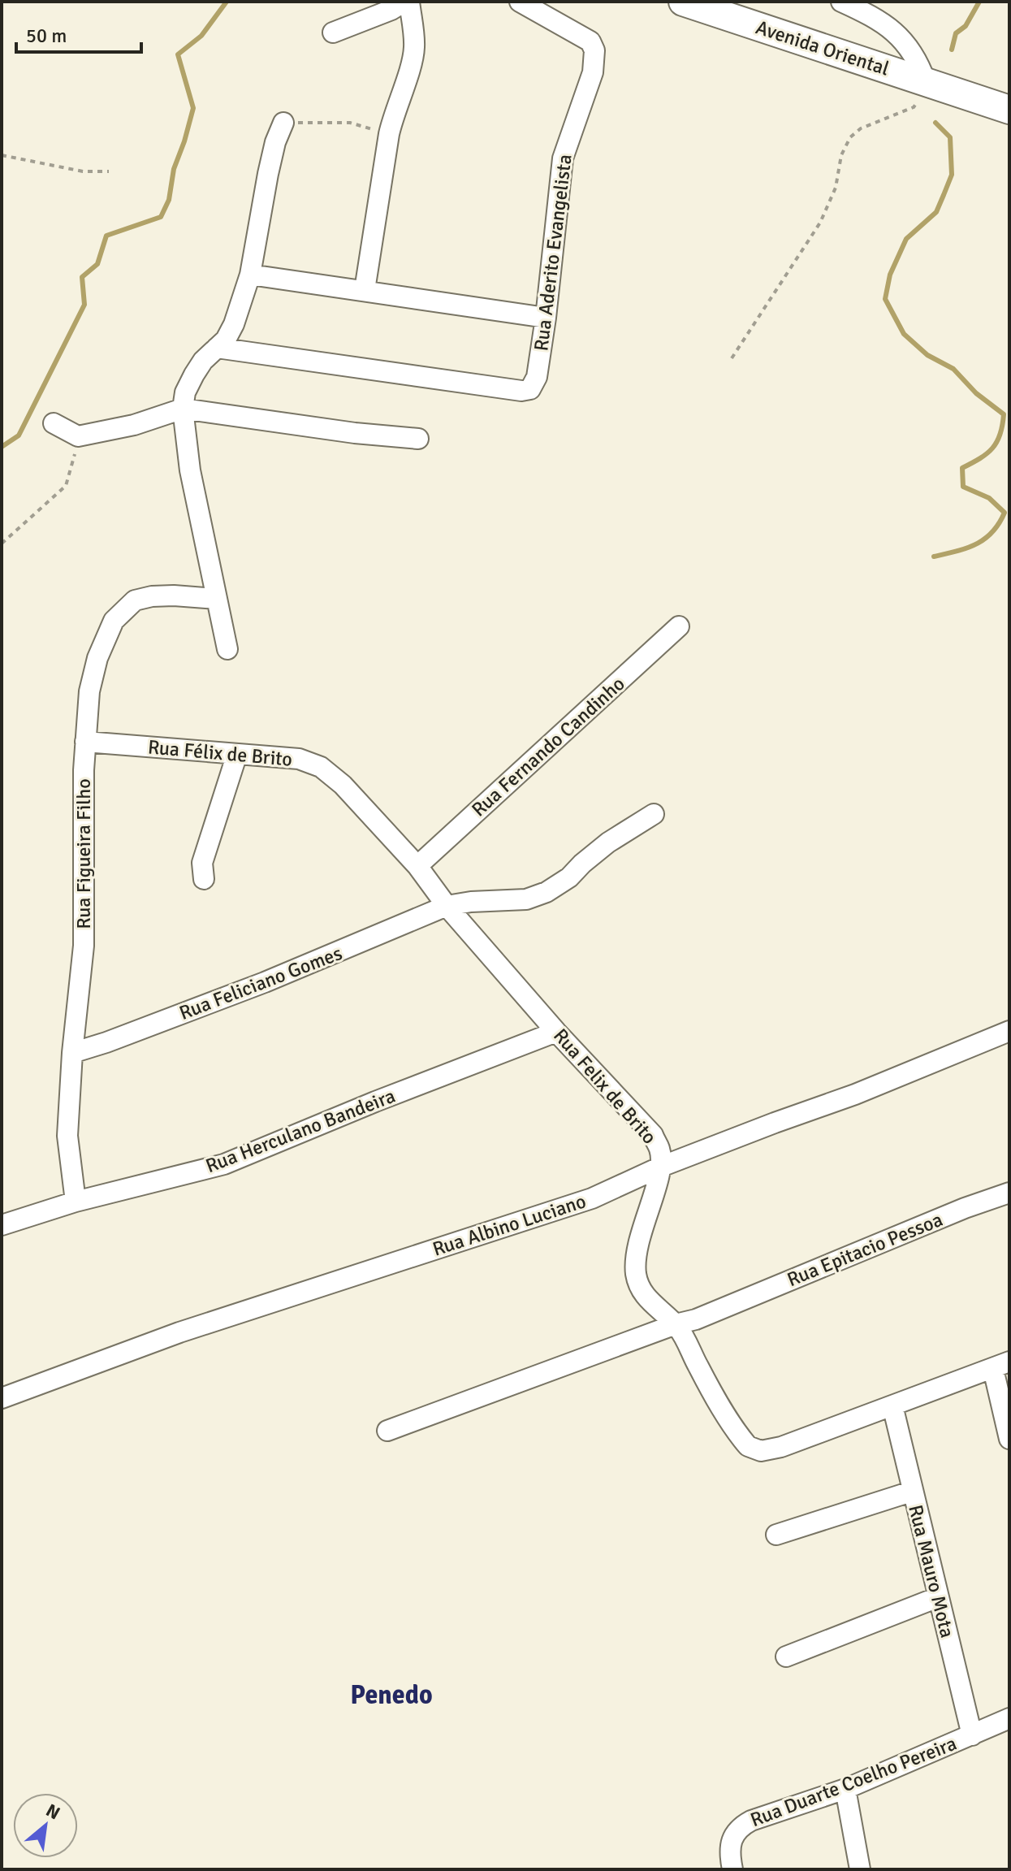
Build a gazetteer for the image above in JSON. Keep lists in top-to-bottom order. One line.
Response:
{"streets":{"street":["Avenida Oriental","Rua Aderito Evangelista","Rua Fernando Candinho","Rua Félix de Brito","Rua Figueira Filho","Rua Feliciano Gomes","Rua Felix de Brito","Rua Herculano Bandeira","Rua Albino Luciano","Rua Epitacio Pessoa","Rua Mauro Mota","Rua Duarte Coelho Pereira"]},"crossings":[["Rua Fernando Candinho","Rua Félix de Brito"],["Rua Félix de Brito","Rua Figueira Filho"],["Rua Félix de Brito","Rua Feliciano Gomes"],["Rua Félix de Brito","Rua Felix de Brito"],["Rua Figueira Filho","Rua Feliciano Gomes"],["Rua Figueira Filho","Rua Herculano Bandeira"],["Rua Feliciano Gomes","Rua Felix de Brito"],["Rua Felix de Brito","Rua Herculano Bandeira"],["Rua Felix de Brito","Rua Albino Luciano"],["Rua Felix de Brito","Rua Epitacio Pessoa"],["Rua Mauro Mota","Rua Duarte Coelho Pereira"]],"districts":["Penedo"],"scale_bar":"50 m","north":"top right"}
